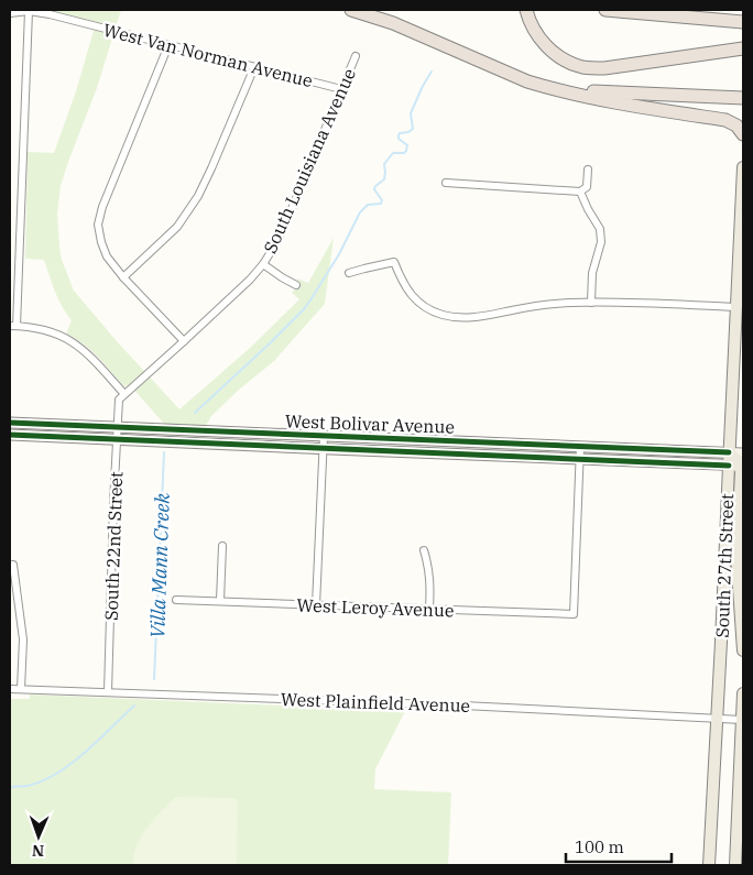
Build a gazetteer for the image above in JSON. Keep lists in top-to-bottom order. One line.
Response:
{"streets":{"main road":["South 27th Street"],"street":["West Van Norman Avenue","South Louisiana Avenue","West Bolivar Avenue","South 22nd Street","West Leroy Avenue","West Plainfield Avenue"]},"crossings":[["West Van Norman Avenue","South Louisiana Avenue"],["South Louisiana Avenue","South 22nd Street"],["West Bolivar Avenue","South 22nd Street"],["West Bolivar Avenue","South 27th Street"],["West Bolivar Avenue","West Leroy Avenue"],["South 22nd Street","West Plainfield Avenue"],["South 27th Street","West Plainfield Avenue"]],"water":["Villa Mann Creek"],"scale_bar":"100 m","north":"bottom"}
